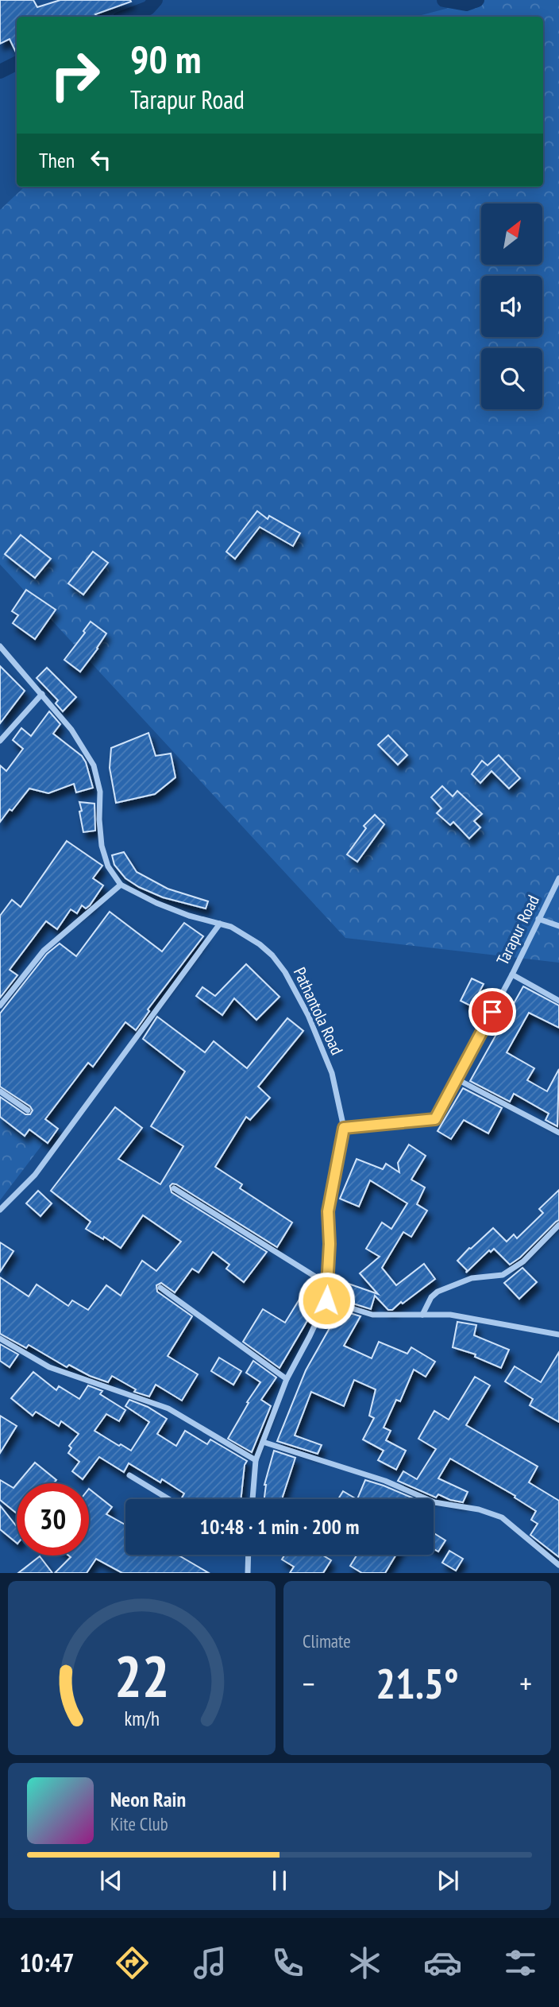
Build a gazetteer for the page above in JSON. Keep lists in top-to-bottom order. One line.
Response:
{"streets":{"street":["Tarapur Road","Pathantola Road"]},"crossings":[["Tarapur Road","Pathantola Road"]],"north":"top right","page":{"turn":["90 m","Tarapur Road"],"then":"Then","limit":"30","trip":"10:48 · 1 min · 200 m","tile":"Climate","heat":["−","21.5°","+"],"song":["Neon Rain","Kite Club"],"tabs":"10:47","gauge":["22","km/h"]}}
